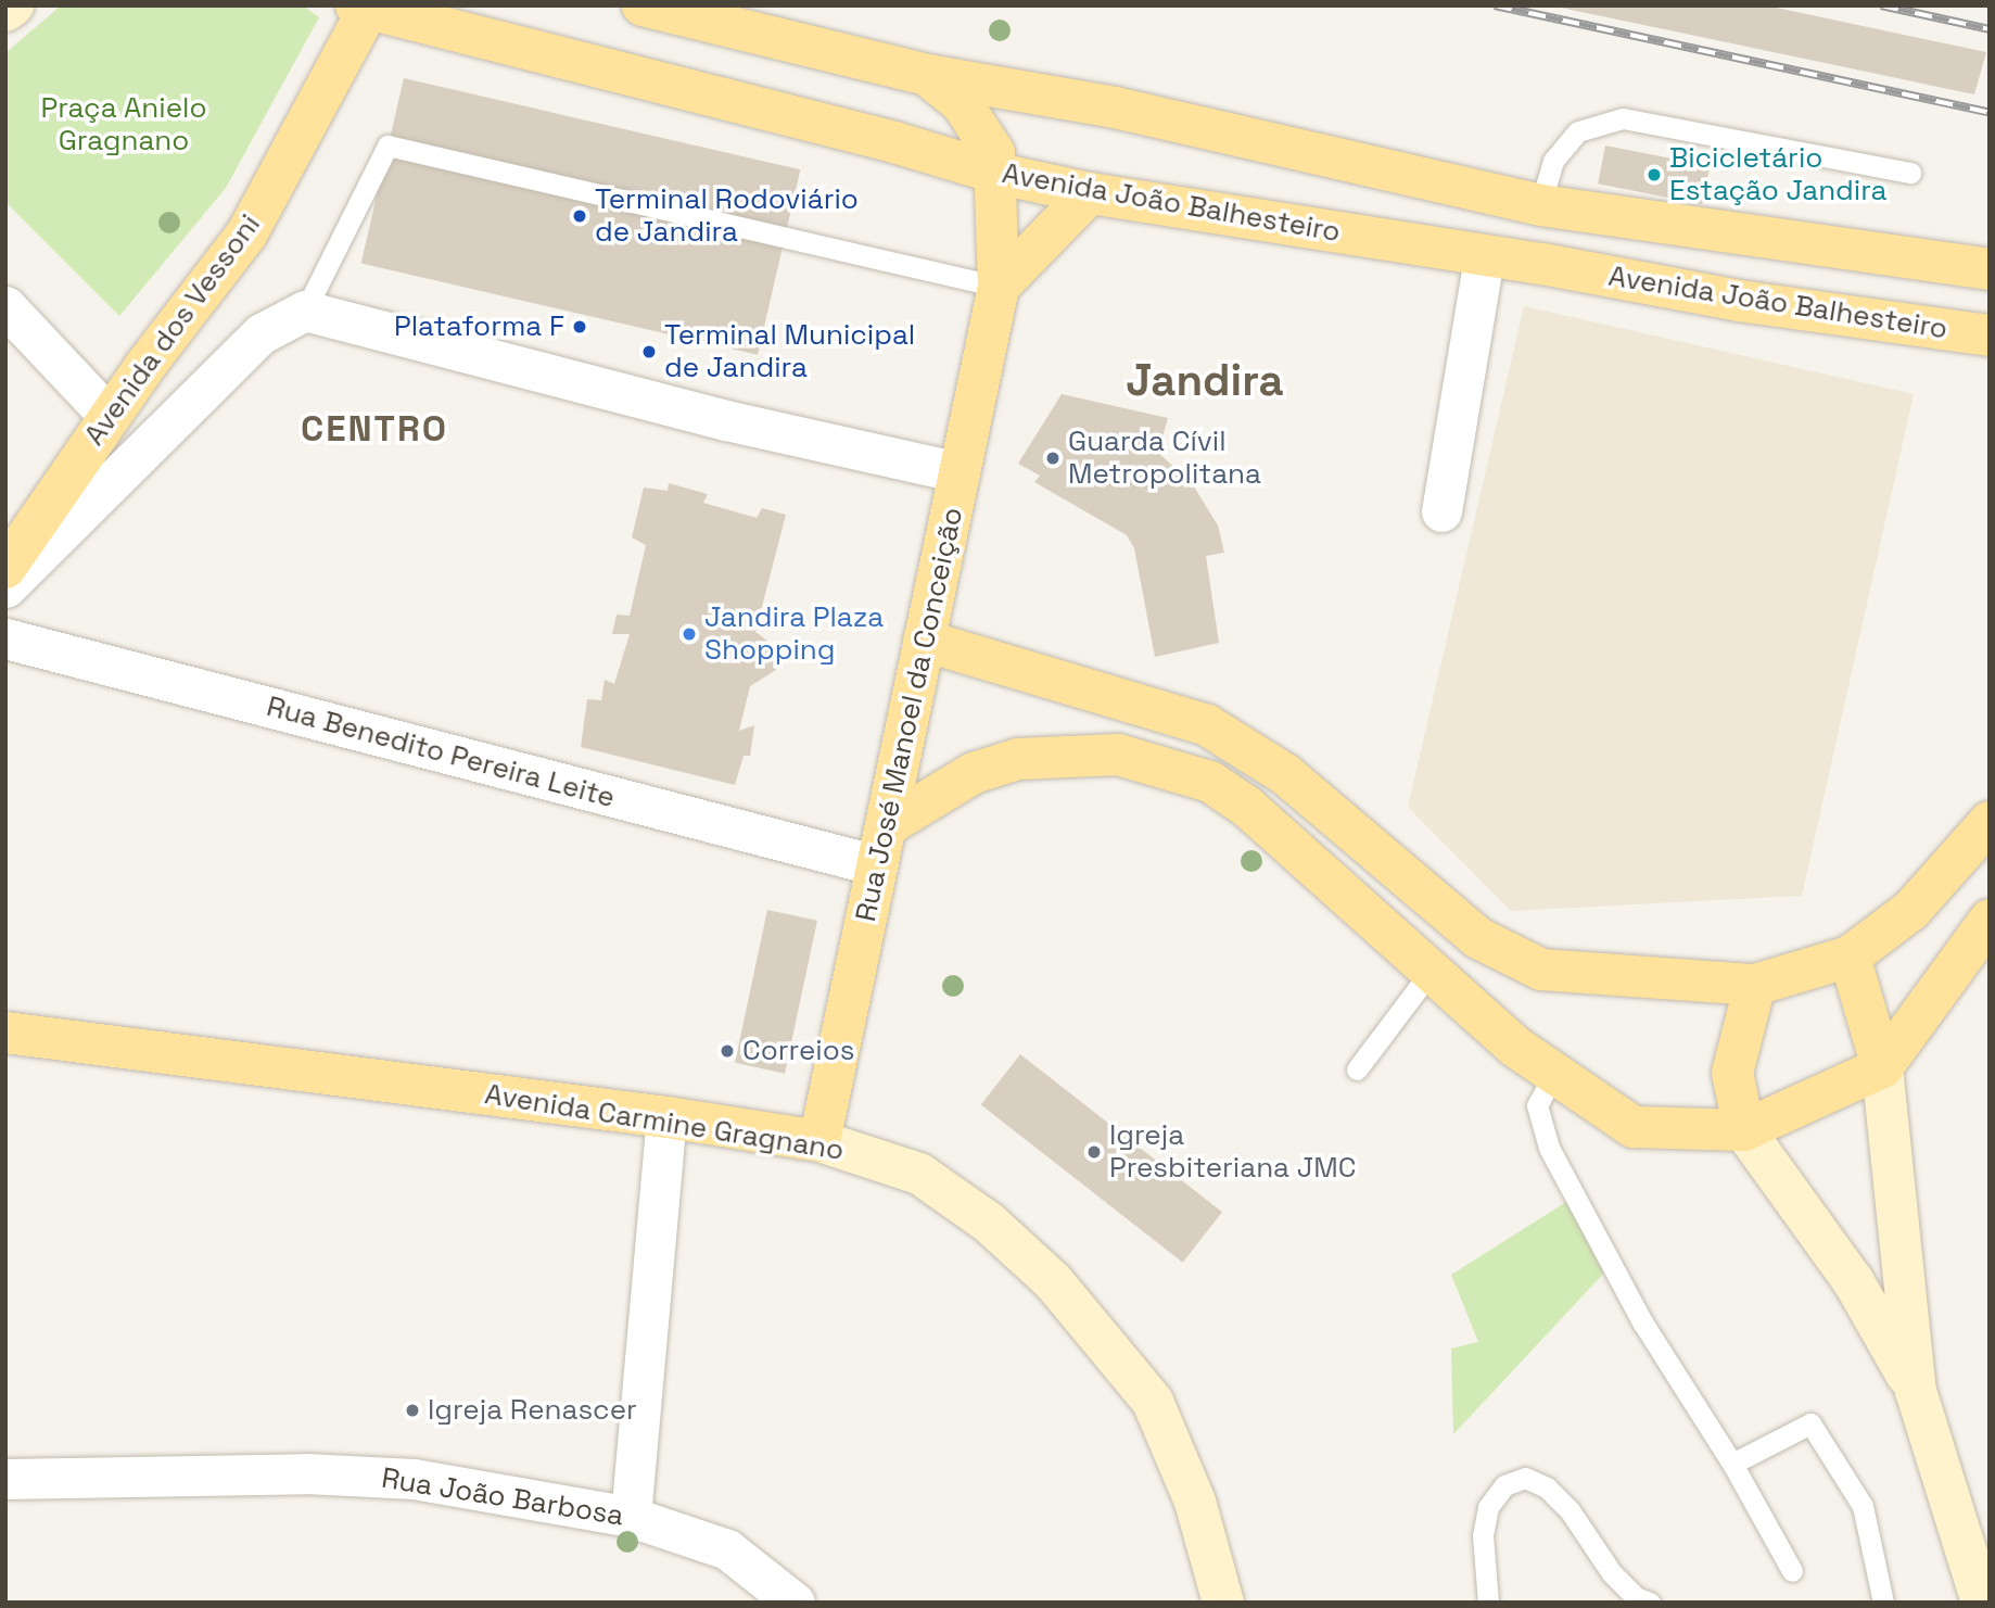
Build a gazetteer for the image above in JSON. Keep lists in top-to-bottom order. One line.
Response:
{"streets":{"main road":["Avenida João Balhesteiro","Avenida dos Vessoni","Rua José Manoel da Conceição","Avenida Carmine Gragnano"],"street":["Rua Benedito Pereira Leite","Rua João Barbosa"]},"crossings":[["Avenida João Balhesteiro","Avenida dos Vessoni"],["Avenida João Balhesteiro","Rua José Manoel da Conceição"],["Rua José Manoel da Conceição","Rua Benedito Pereira Leite"],["Rua José Manoel da Conceição","Avenida Carmine Gragnano"]],"districts":["Jandira","CENTRO"],"parks":["Praça Anielo Gragnano"],"places":["Bicicletário Estação Jandira","Terminal Rodoviário de Jandira","Plataforma F","Terminal Municipal de Jandira","Guarda Cívil Metropolitana","Jandira Plaza Shopping","Correios","Igreja Presbiteriana JMC","Igreja Renascer"]}
